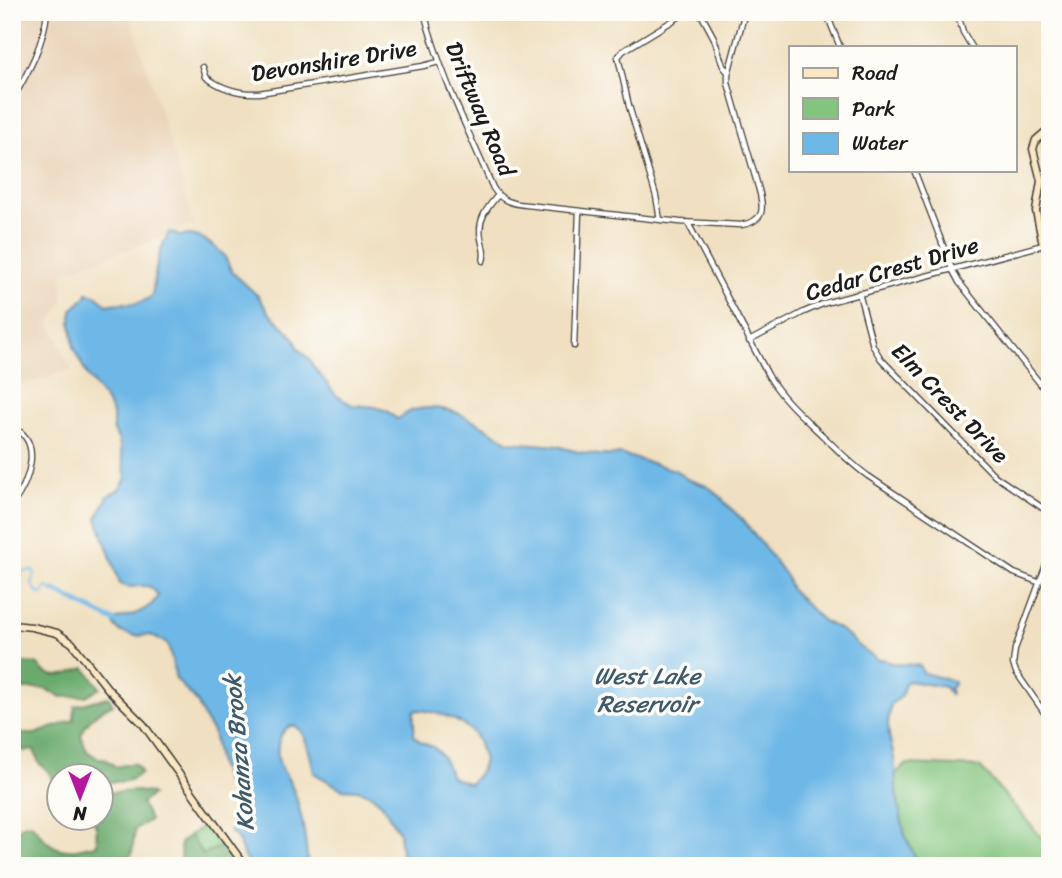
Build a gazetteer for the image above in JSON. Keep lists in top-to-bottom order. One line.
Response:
{"streets":{"street":["Devonshire Drive","Driftway Road","Cedar Crest Drive","Elm Crest Drive"]},"crossings":[["Devonshire Drive","Driftway Road"],["Cedar Crest Drive","Elm Crest Drive"]],"water":["West Lake Reservoir","Kohanza Brook"],"legend":["Road","Park","Water"],"north":"bottom"}
